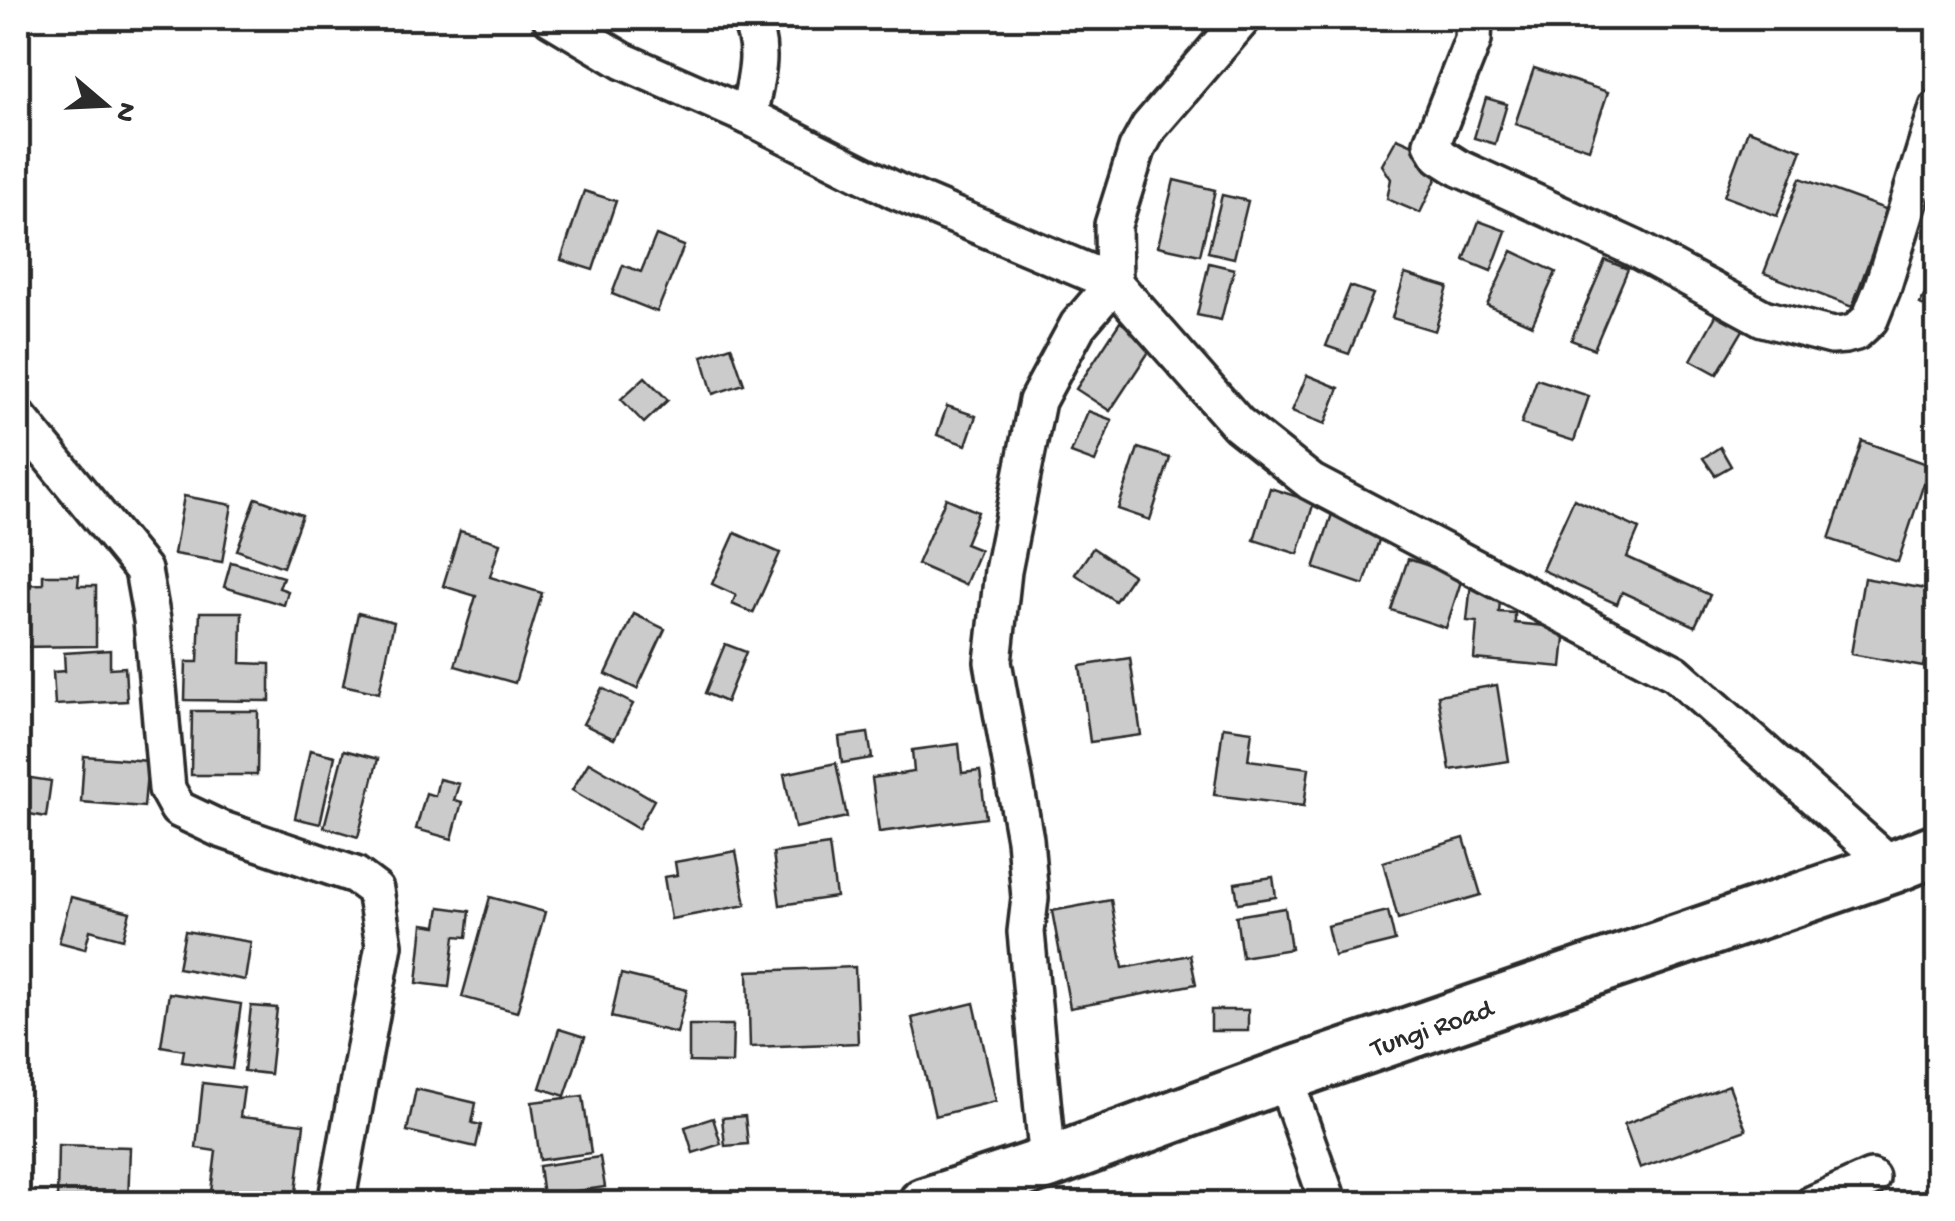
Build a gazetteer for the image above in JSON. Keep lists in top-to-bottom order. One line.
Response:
{"streets":{"main road":["Tungi Road"]},"north":"right"}
